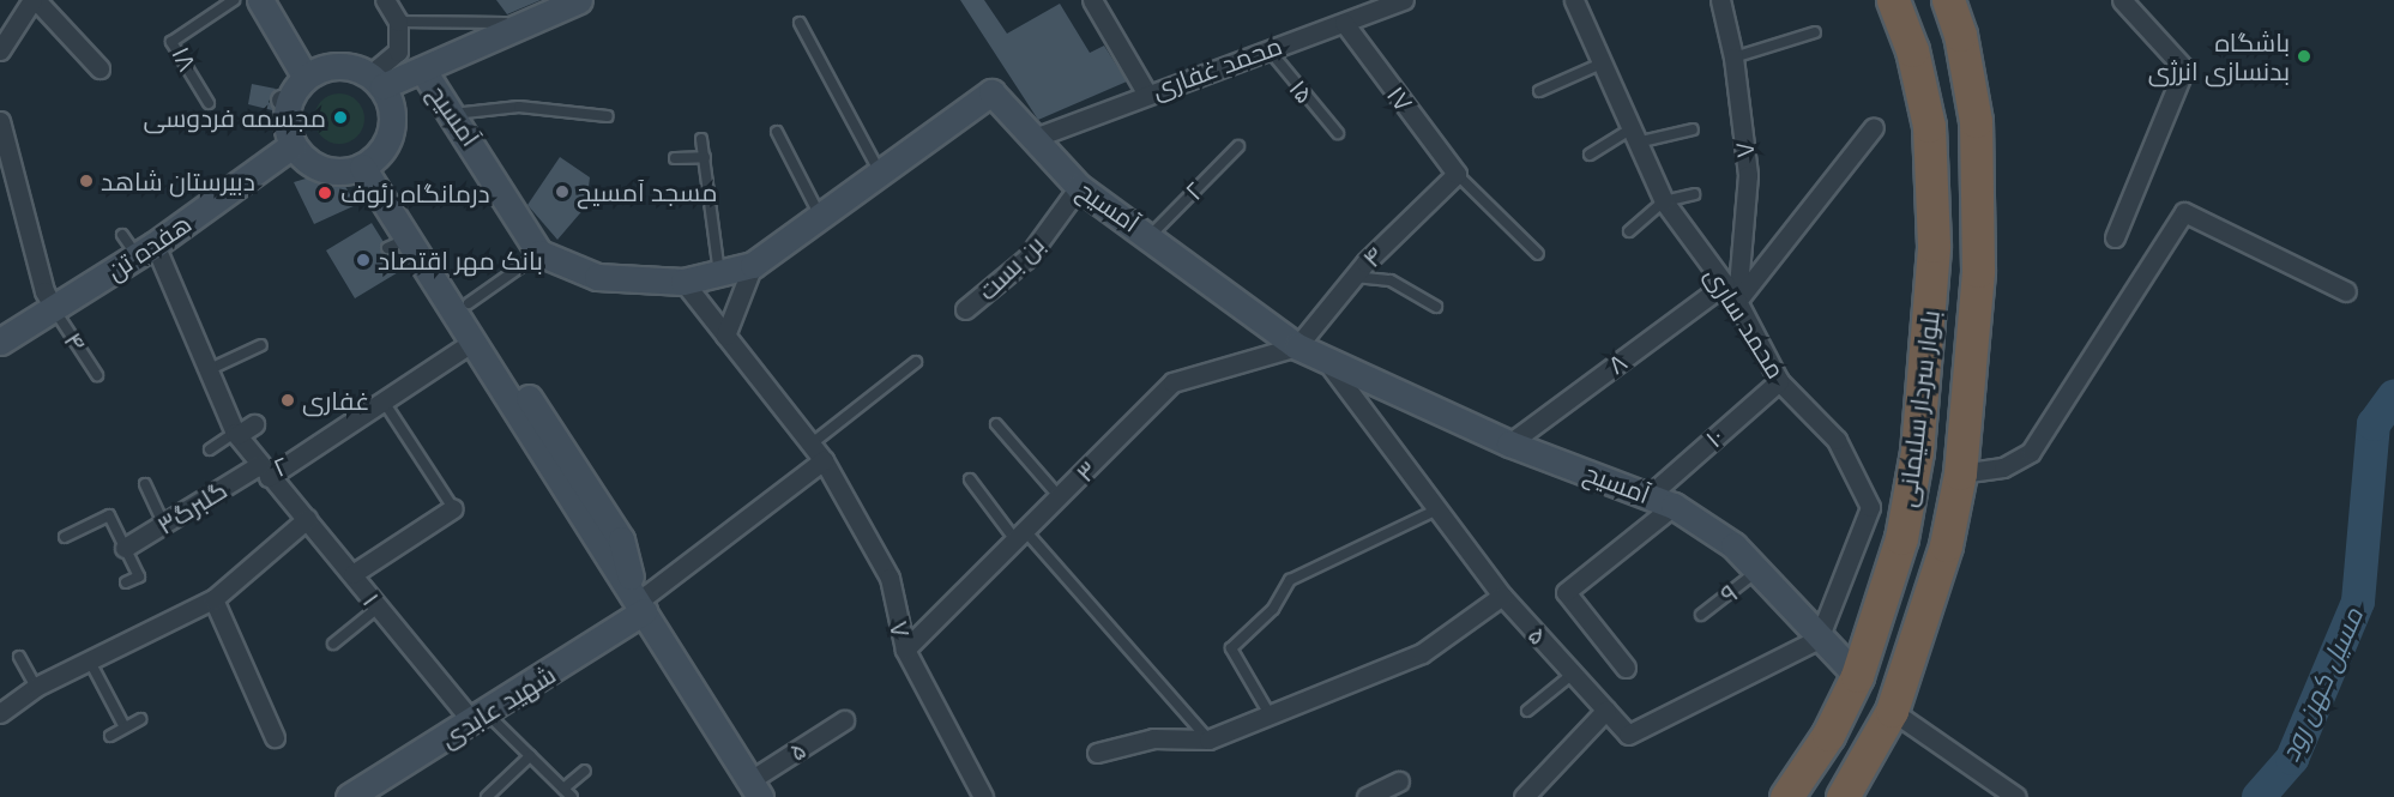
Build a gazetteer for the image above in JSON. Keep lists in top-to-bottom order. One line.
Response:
{"streets":{"highway":["بلوار سردار سلیمانی"],"main road":["آمسیح","هفده تن","شهید عابدی"],"street":["محمد غفاری","۱۷","۷","۲","۴","بن بست","محمد ساری","۸","۱۰","۳","گلبرگ۳","۱","۵"],"lane":["۱۸","۱۵","۹"]},"crossings":[["محمد غفاری","۱۵"],["محمد غفاری","۱۷"],["محمد غفاری","آمسیح"],["۱۷","۴"],["آمسیح","۷"],["آمسیح","۲"],["آمسیح","۴"],["آمسیح","بن بست"],["آمسیح","محمد ساری"],["آمسیح","۸"],["آمسیح","بلوار سردار سلیمانی"],["آمسیح","۱۰"],["آمسیح","۳"],["آمسیح","۹"],["آمسیح","۵"],["۷","محمد ساری"],["۷","۳"],["۲","هفده تن"],["۲","گلبرگ۳"],["۲","۱"],["هفده تن","۴"],["۴","۳"],["محمد ساری","۸"],["محمد ساری","۱۰"],["محمد ساری","۵"],["گلبرگ۳","۱"],["۱","شهید عابدی"]],"water":["مسیل کهن رود"],"places":["باشگاه بدنسازی انرژی","مجسمه فردوسی","دبیرستان شاهد","مسجد آمسیح","درمانگاه رئوف","بانک مهر اقتصاد","غفاری"]}
